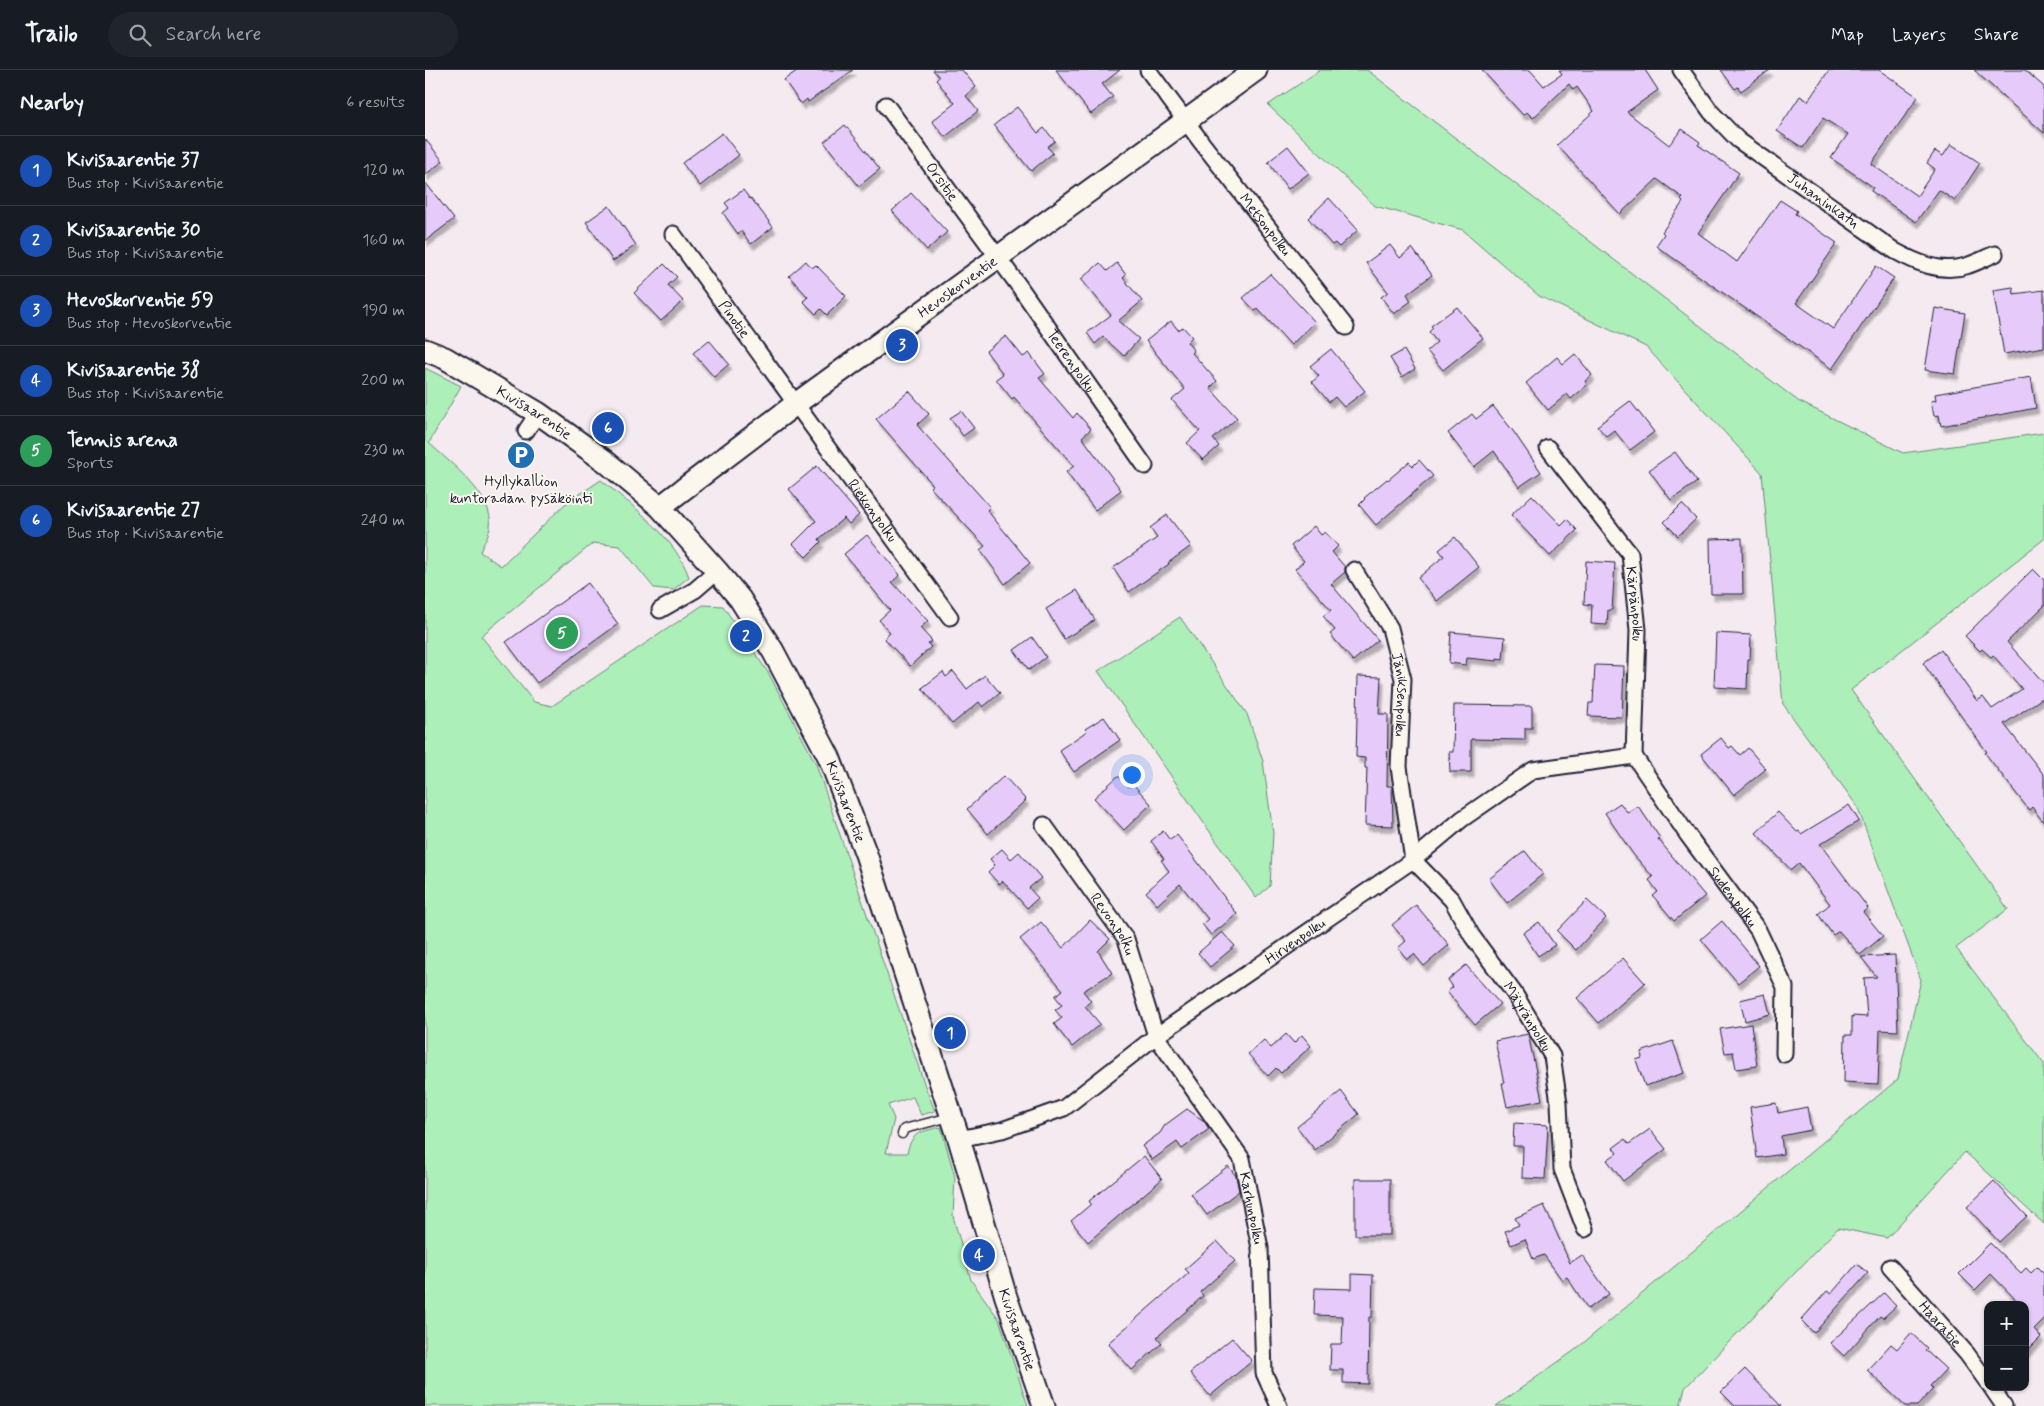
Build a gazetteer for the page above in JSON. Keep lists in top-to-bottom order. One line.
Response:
{"streets":{"street":["Orsitie","Juhaninkatu","Metsonpolku","Hevoskorventie","Pinotie","Teerenpolku","Kivisaarentie","Riekonpolku","Kärpänpolku","Jäniksenpolku","Sudenpolku","Revonpolku","Hirvenpolku","Mäyränpolku","Karhunpolku","Haaratie"]},"crossings":[["Orsitie","Hevoskorventie"],["Orsitie","Teerenpolku"],["Metsonpolku","Hevoskorventie"],["Hevoskorventie","Pinotie"],["Hevoskorventie","Teerenpolku"],["Hevoskorventie","Kivisaarentie"],["Hevoskorventie","Riekonpolku"],["Pinotie","Riekonpolku"],["Kivisaarentie","Hirvenpolku"],["Kärpänpolku","Sudenpolku"],["Kärpänpolku","Hirvenpolku"],["Jäniksenpolku","Hirvenpolku"],["Jäniksenpolku","Mäyränpolku"],["Sudenpolku","Hirvenpolku"],["Revonpolku","Hirvenpolku"],["Revonpolku","Karhunpolku"],["Hirvenpolku","Mäyränpolku"],["Hirvenpolku","Karhunpolku"]],"places":{"parking":["Hyllykallion kuntoradan pysäköinti"]},"page":{"header":"Trailo","search":"Search here","nav":["Map","Layers","Share"],"heading":["Nearby","6 results"],"list":[{"mark":"1","name":"Kivisaarentie 37","note":"Bus stop · Kivisaarentie","value":"120 m"},{"mark":"2","name":"Kivisaarentie 30","note":"Bus stop · Kivisaarentie","value":"160 m"},{"mark":"3","name":"Hevoskorventie 59","note":"Bus stop · Hevoskorventie","value":"190 m"},{"mark":"4","name":"Kivisaarentie 38","note":"Bus stop · Kivisaarentie","value":"200 m"},{"mark":"5","name":"Tennis arena","note":"Sports","value":"230 m"},{"mark":"6","name":"Kivisaarentie 27","note":"Bus stop · Kivisaarentie","value":"240 m"}],"pins":["3","6","5","2","1","4"],"map_buttons":["+","−"]}}
